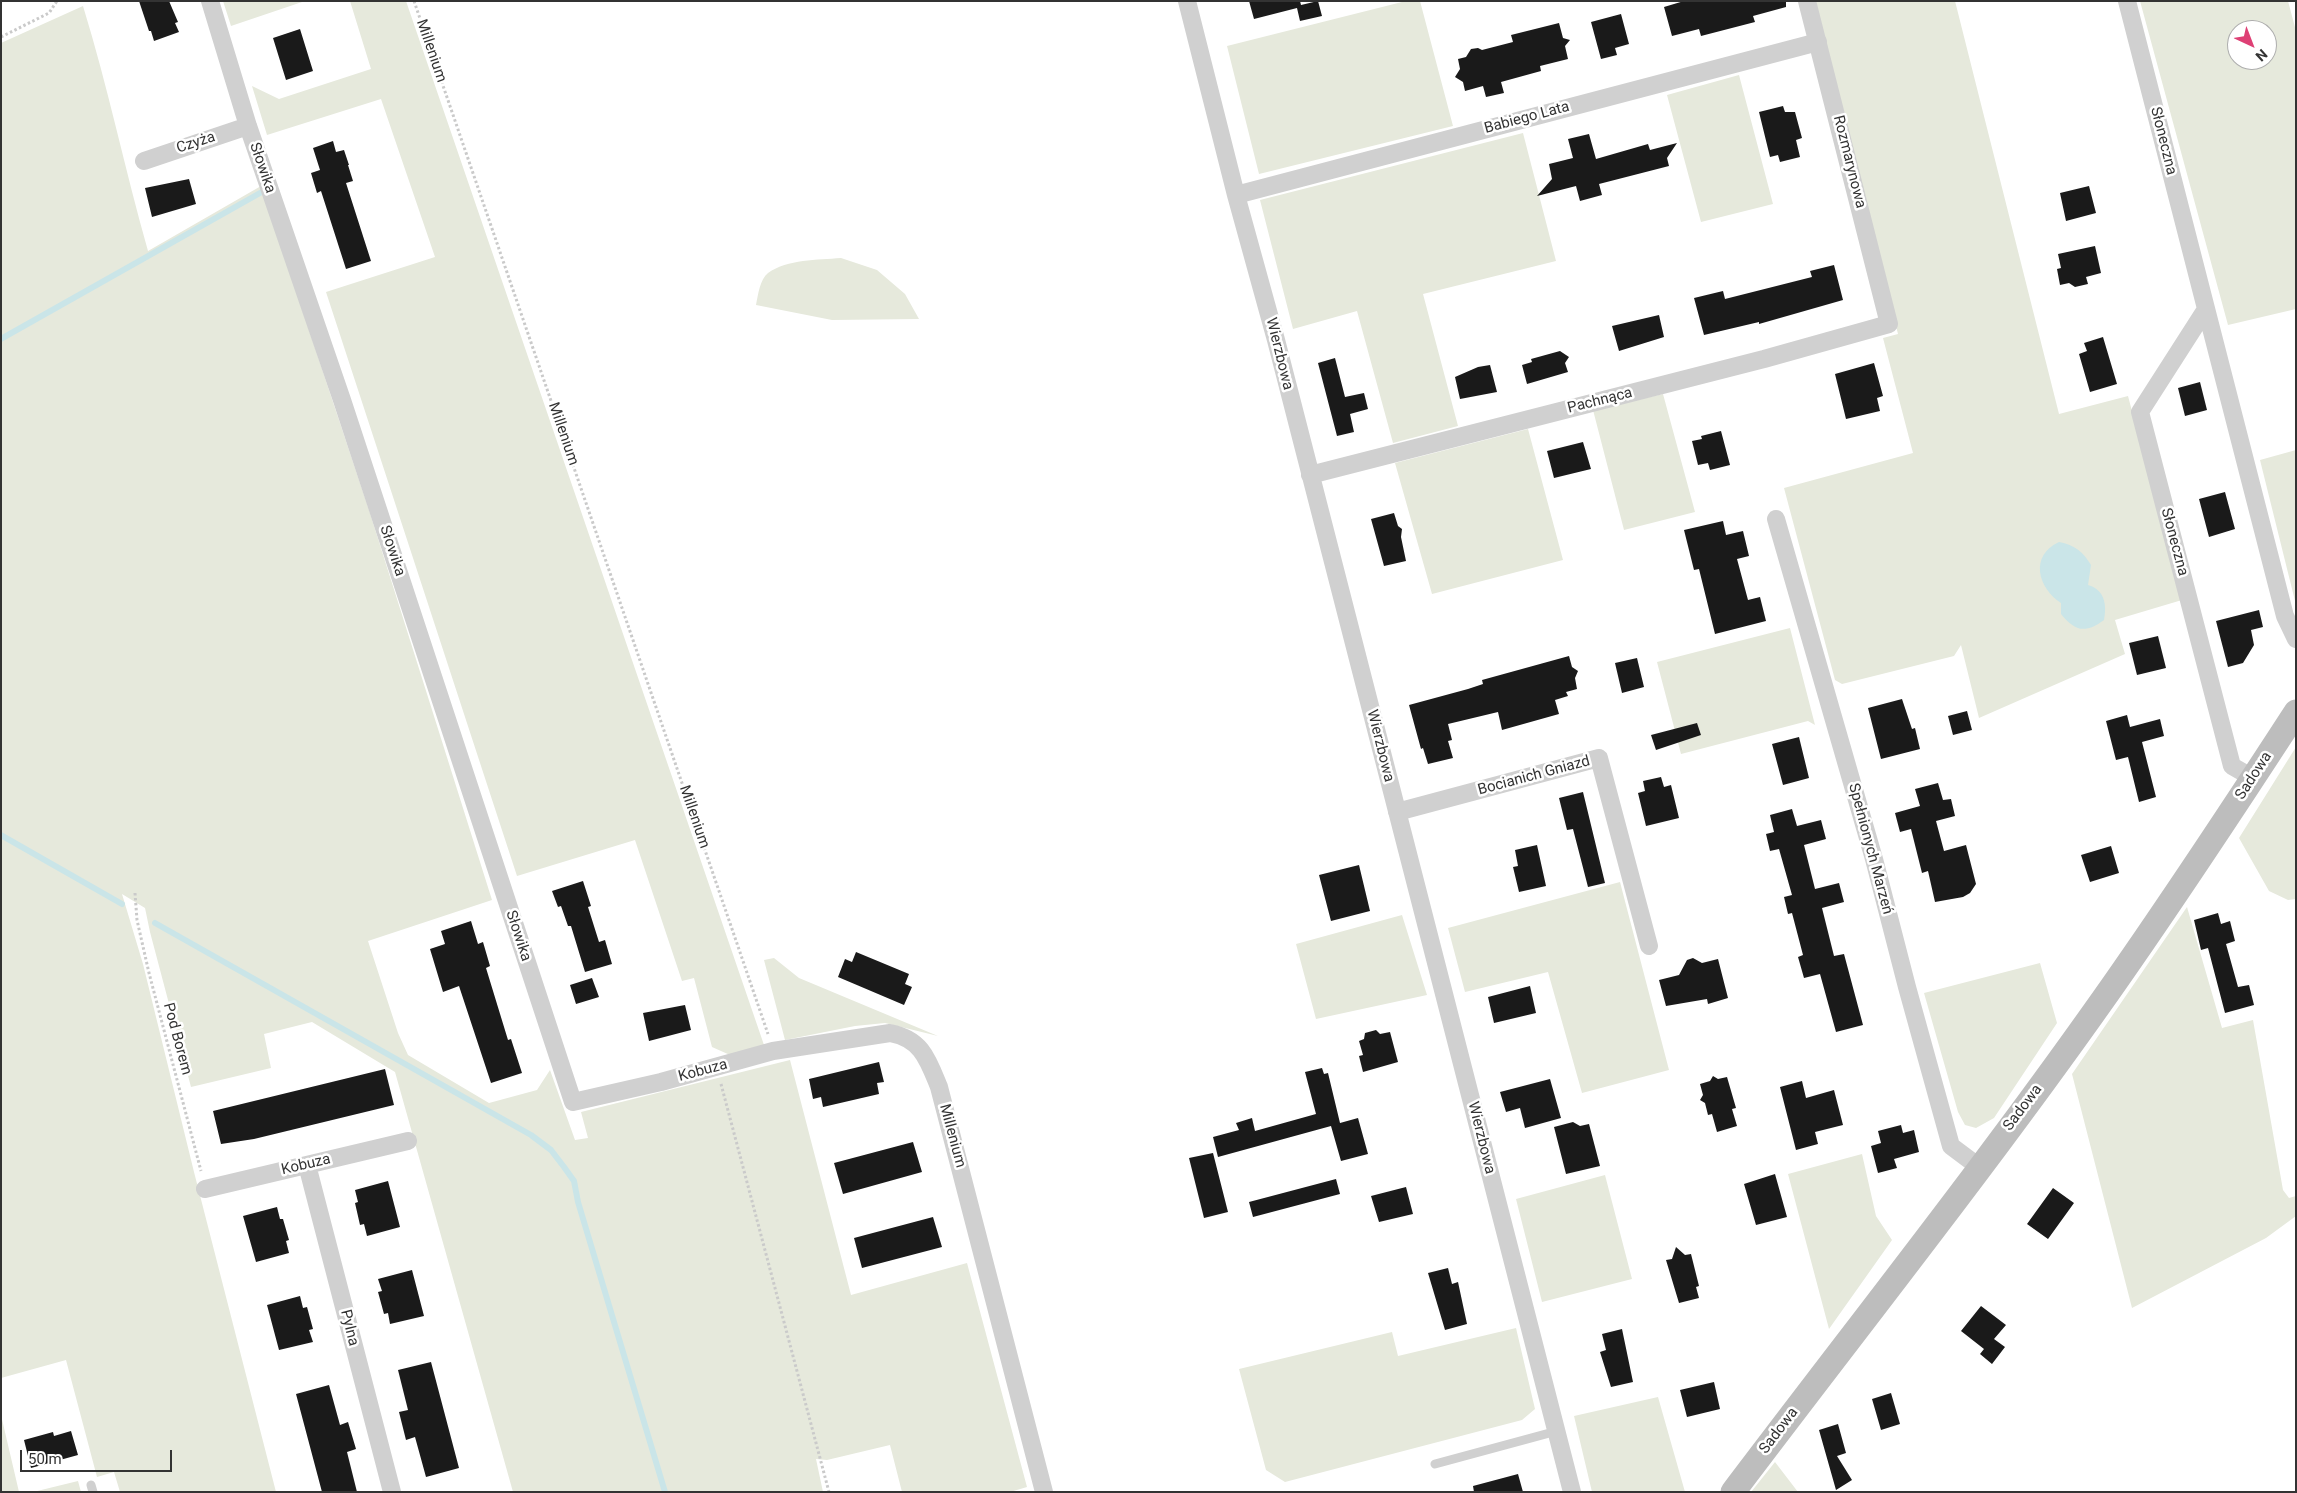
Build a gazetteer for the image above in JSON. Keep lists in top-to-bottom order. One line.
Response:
{"streets":{"street":["Millenium","Babiego Lata","Słoneczna","Czyża","Rozmarynowa","Słowika","Wierzbowa","Pachnąca","Bocianich Gniazd","Sadowa","Spełnionych Marzeń","Kobuza","Pylna"],"path":["Pod Borem"]},"crossings":[["Millenium","Kobuza"],["Babiego Lata","Rozmarynowa"],["Babiego Lata","Wierzbowa"],["Słoneczna","Sadowa"],["Czyża","Słowika"],["Rozmarynowa","Pachnąca"],["Słowika","Kobuza"],["Wierzbowa","Pachnąca"],["Wierzbowa","Bocianich Gniazd"],["Sadowa","Spełnionych Marzeń"],["Pod Borem","Kobuza"],["Kobuza","Pylna"]],"scale_bar":"50 m","north":"bottom right"}
